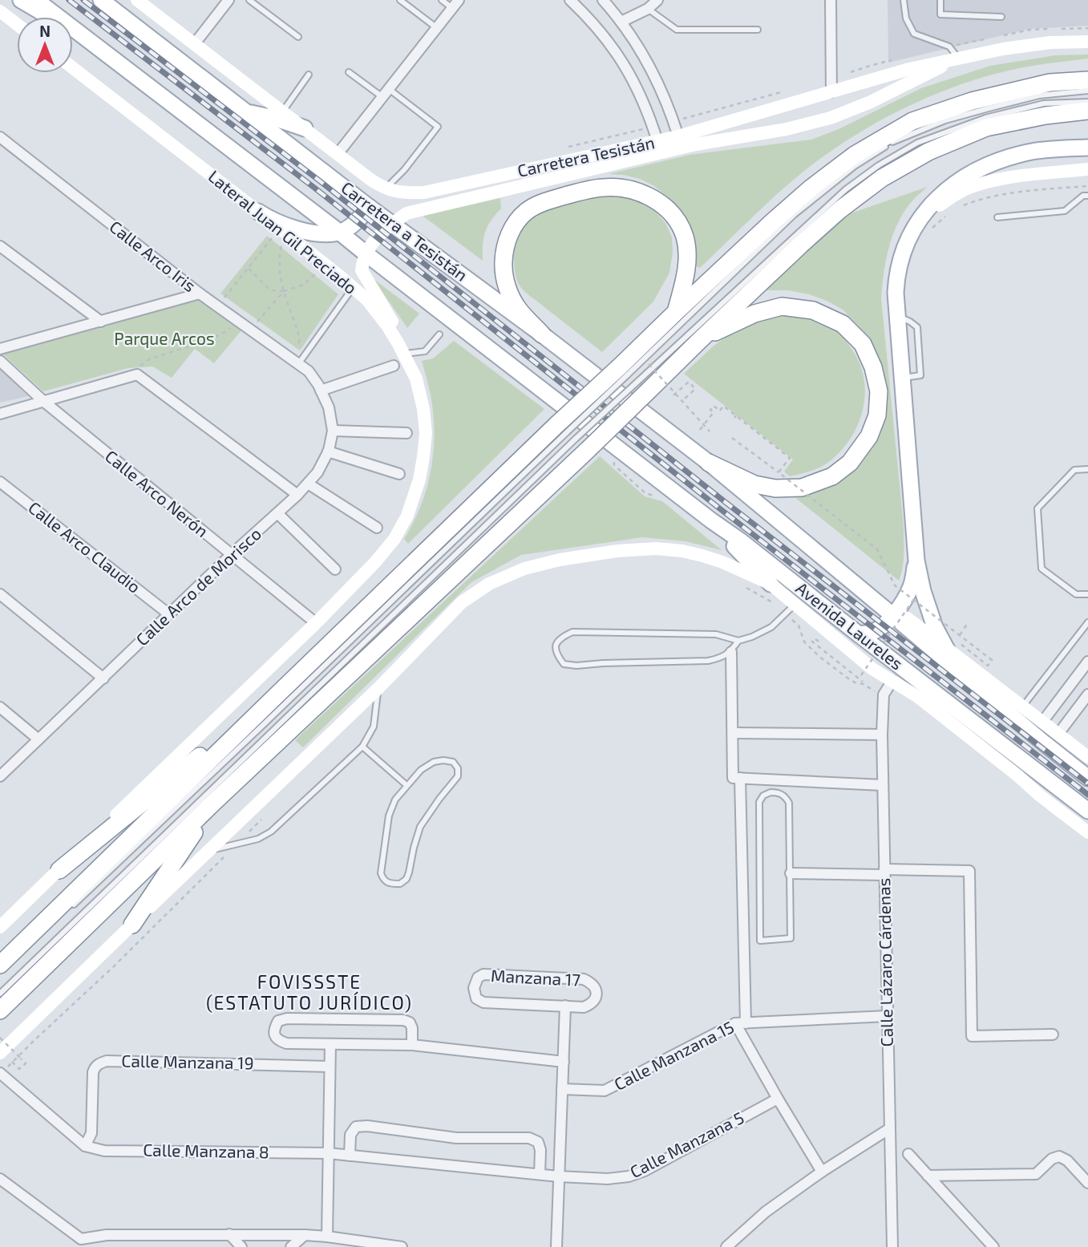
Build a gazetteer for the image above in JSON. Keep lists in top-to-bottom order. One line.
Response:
{"streets":{"main road":["Carretera Tesistán","Carretera a Tesistán","Lateral Juan Gil Preciado","Avenida Laureles"],"street":["Calle Arco Iris","Calle Arco Nerón","Calle Arco Claudio","Calle Arco de Morisco","Calle Lázaro Cárdenas","Manzana 17","Calle Manzana 15","Calle Manzana 19","Calle Manzana 5","Calle Manzana 8"]},"crossings":[["Carretera a Tesistán","Avenida Laureles"],["Lateral Juan Gil Preciado","Calle Arco Nerón"],["Calle Arco Iris","Calle Arco de Morisco"],["Calle Arco Nerón","Calle Arco de Morisco"],["Calle Arco Claudio","Calle Arco de Morisco"],["Avenida Laureles","Calle Lázaro Cárdenas"],["Calle Lázaro Cárdenas","Calle Manzana 15"],["Calle Manzana 19","Calle Manzana 8"],["Calle Manzana 5","Calle Manzana 8"]],"districts":["FOVISSSTE (ESTATUTO JURÍDICO)"],"parks":["Parque Arcos"],"north":"top"}
